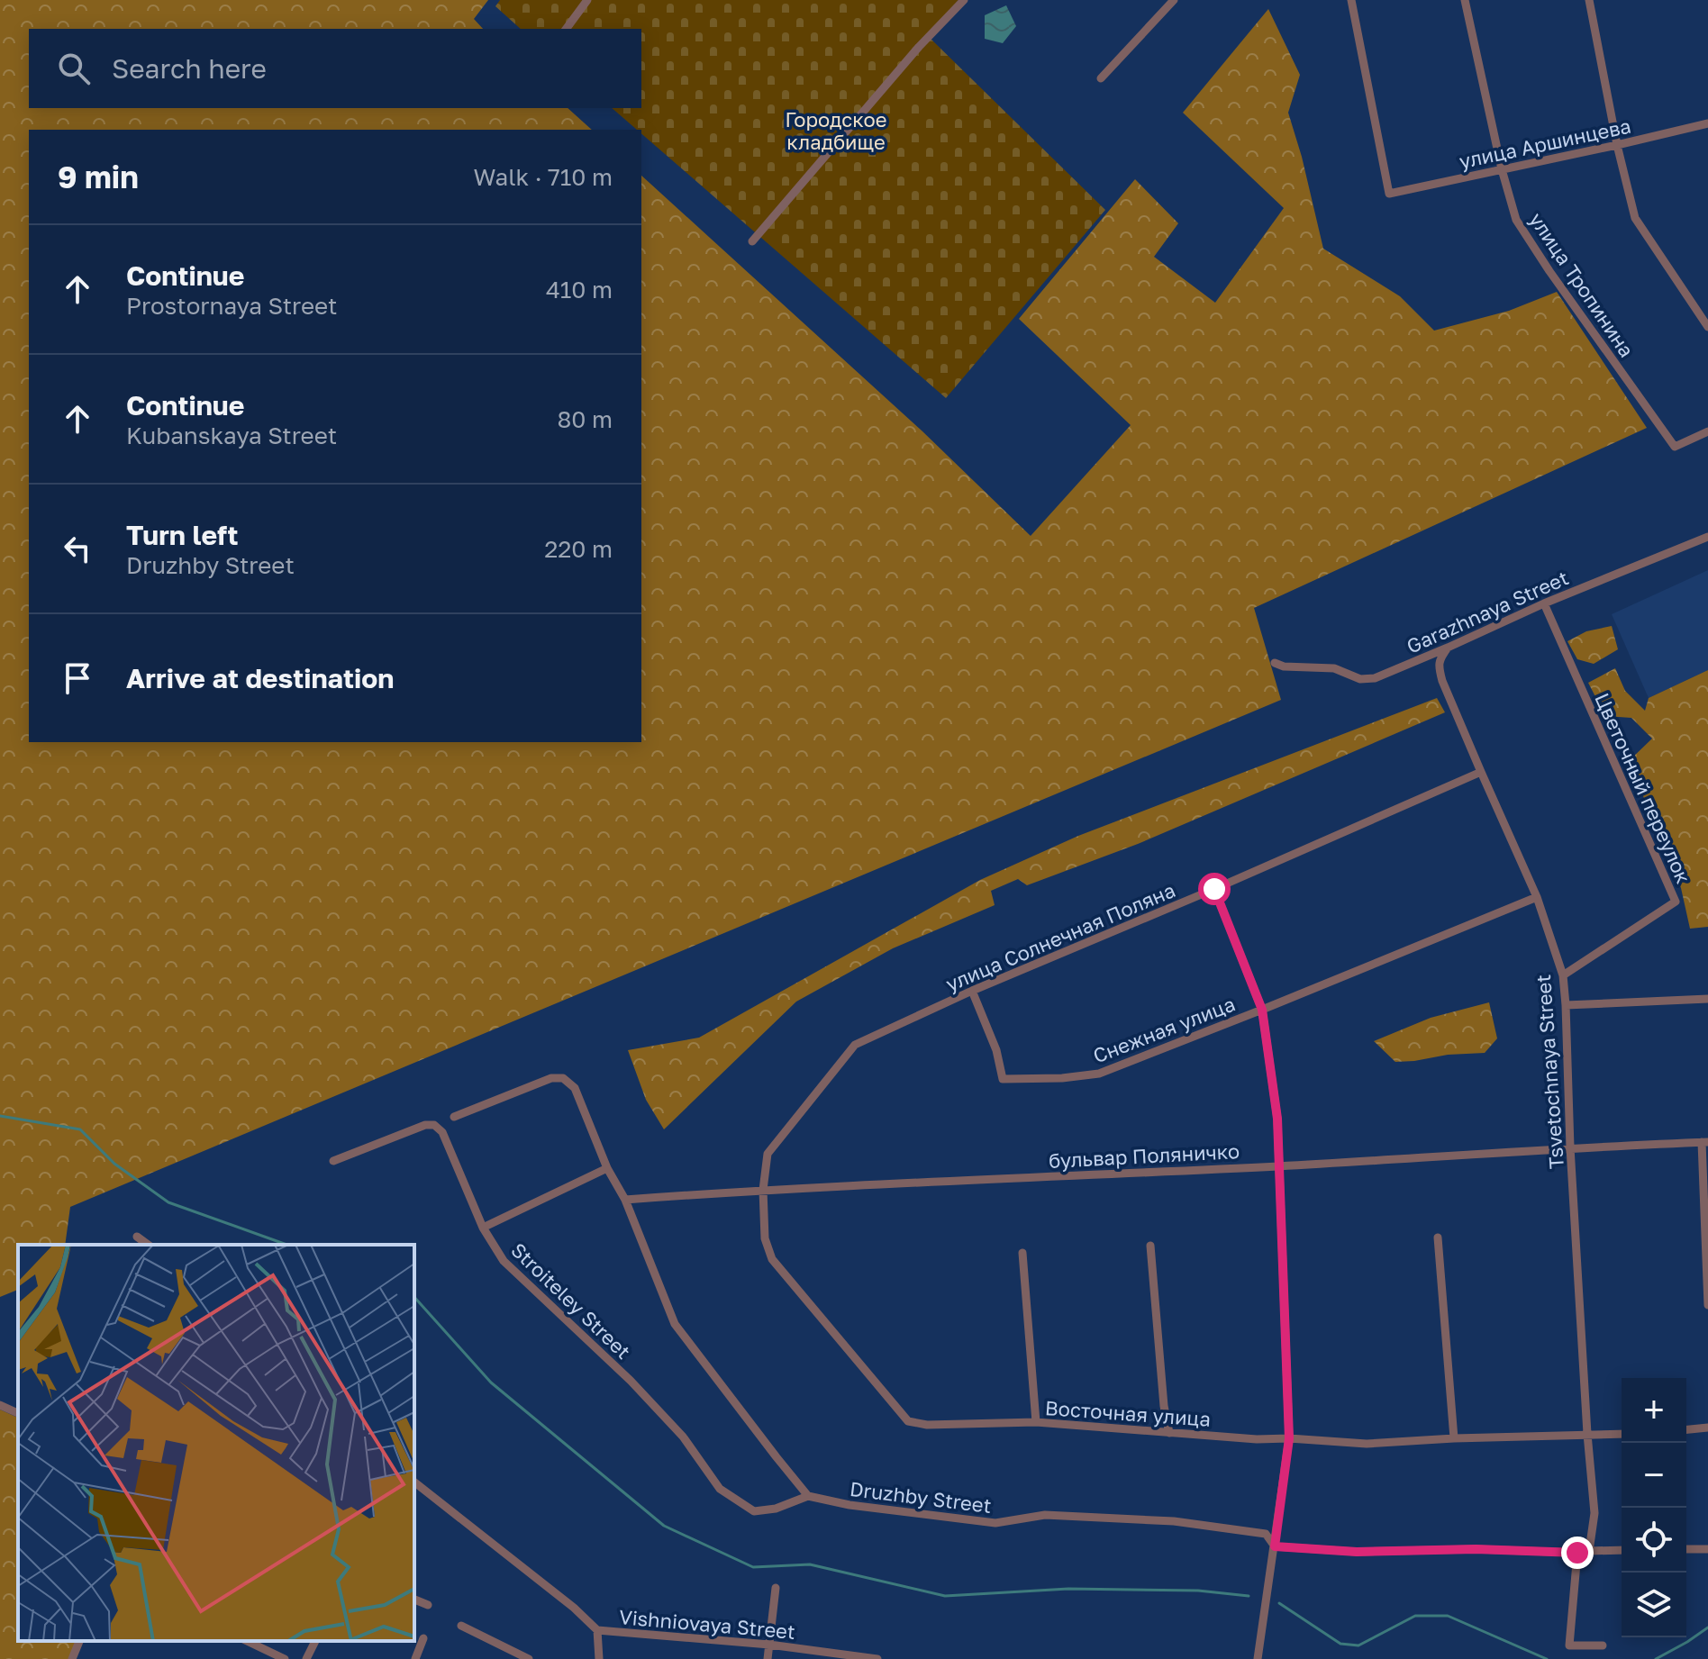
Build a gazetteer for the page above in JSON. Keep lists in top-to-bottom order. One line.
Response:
{"streets":{"street":["улица Аршинцева","улица Тропинина","Garazhnaya Street","Цветочный переулок","улица Солнечная Поляна","Снежная улица","Tsvetochnaya Street","бульвар Поляничко","Stroiteley Street","Восточная улица","Druzhby Street","Vishniovaya Street"]},"crossings":[["улица Аршинцева","улица Тропинина"],["Garazhnaya Street","Цветочный переулок"],["Garazhnaya Street","Tsvetochnaya Street"],["Цветочный переулок","Tsvetochnaya Street"],["улица Солнечная Поляна","Снежная улица"],["улица Солнечная Поляна","Tsvetochnaya Street"],["улица Солнечная Поляна","бульвар Поляничко"],["улица Солнечная Поляна","Восточная улица"],["Снежная улица","Tsvetochnaya Street"],["Tsvetochnaya Street","бульвар Поляничко"],["Tsvetochnaya Street","Восточная улица"],["Tsvetochnaya Street","Druzhby Street"],["бульвар Поляничко","Восточная улица"],["Stroiteley Street","Druzhby Street"]],"parks":["Городское кладбище"],"page":{"search":"Search here","heading":["9 min","Walk · 710 m"],"list":[["Continue","Prostornaya Street","410 m"],["Continue","Kubanskaya Street","80 m"],["Turn left","Druzhby Street","220 m"],"Arrive at destination"],"map_buttons":["+","−"]}}
